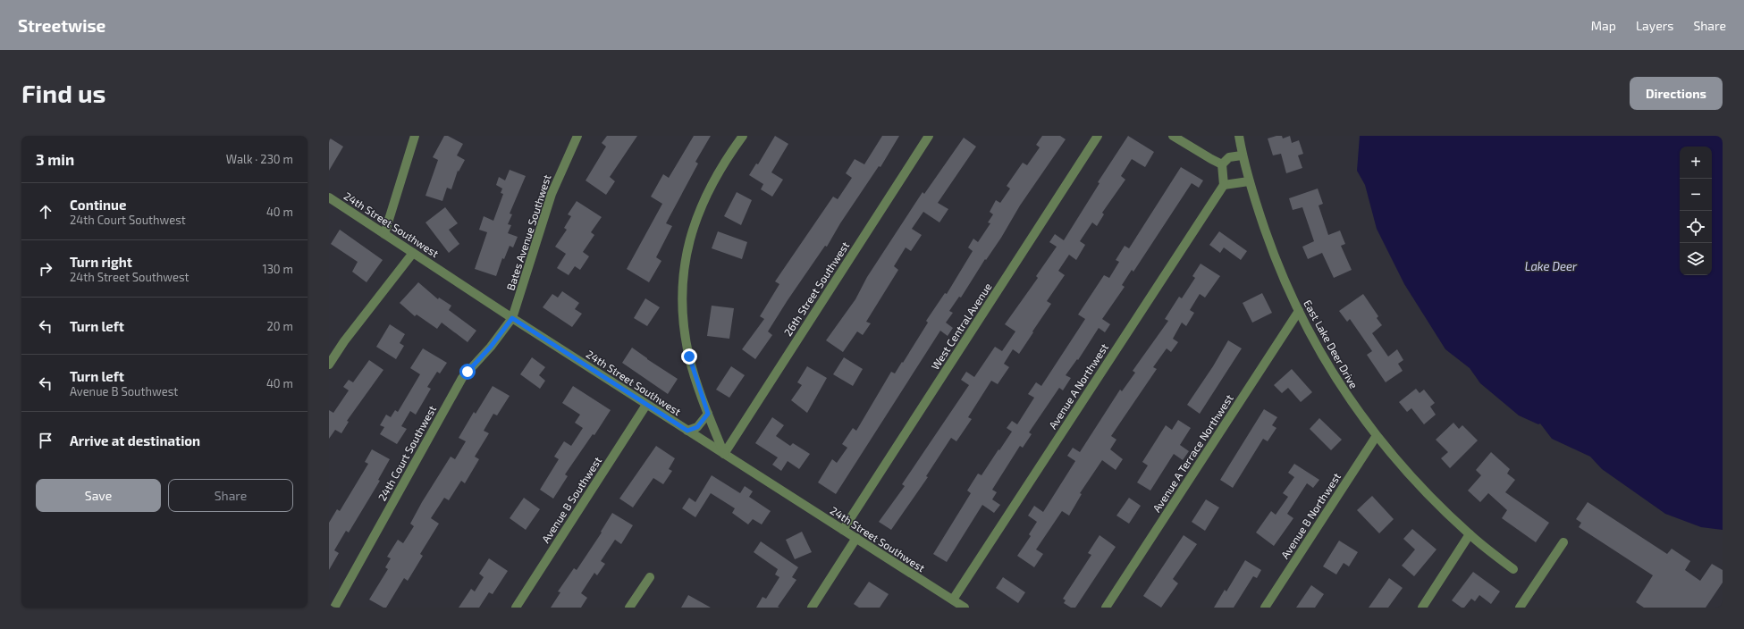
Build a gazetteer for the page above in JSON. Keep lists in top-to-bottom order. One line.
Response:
{"streets":{"street":["24th Street Southwest","Bates Avenue Southwest","26th Street Southwest","West Central Avenue","East Lake Deer Drive","Avenue A Northwest","24th Court Southwest","Avenue A Terrace Northwest","Avenue B Southwest","Avenue B Northwest"]},"crossings":[["24th Street Southwest","Bates Avenue Southwest"],["24th Street Southwest","26th Street Southwest"],["24th Street Southwest","West Central Avenue"],["24th Street Southwest","Avenue A Northwest"],["24th Street Southwest","24th Court Southwest"],["24th Street Southwest","Avenue B Southwest"],["Bates Avenue Southwest","24th Court Southwest"],["East Lake Deer Drive","Avenue A Terrace Northwest"],["East Lake Deer Drive","Avenue B Northwest"]],"water":["Lake Deer"],"page":{"header":"Streetwise","nav":["Map","Layers","Share"],"buttons":["Directions",["Save","Share"]],"title":"Find us","heading":["3 min","Walk · 230 m"],"map_buttons":["+","−"],"list":[["Continue","24th Court Southwest","40 m"],["Turn right","24th Street Southwest","130 m"],["Turn left","20 m"],["Turn left","Avenue B Southwest","40 m"],"Arrive at destination"]}}
